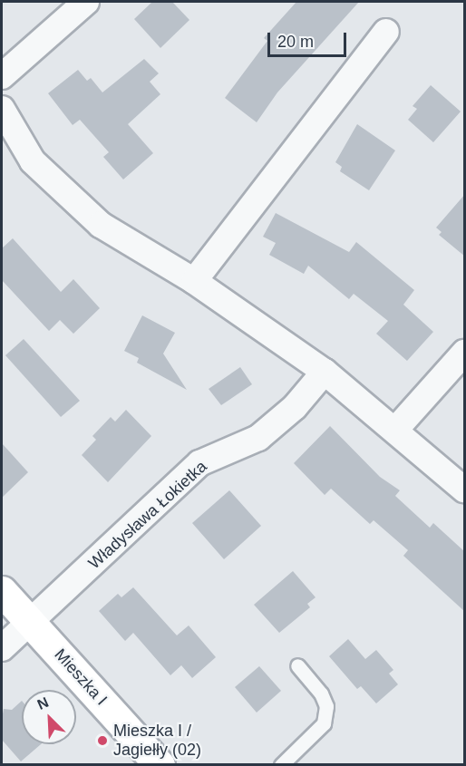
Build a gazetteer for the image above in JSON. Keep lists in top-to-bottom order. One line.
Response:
{"streets":{"street":["Władysława Łokietka","Mieszka I"]},"crossings":[["Władysława Łokietka","Mieszka I"]],"places":["Mieszka I / Jagiełły (02)"],"scale_bar":"20 m","north":"top left"}
